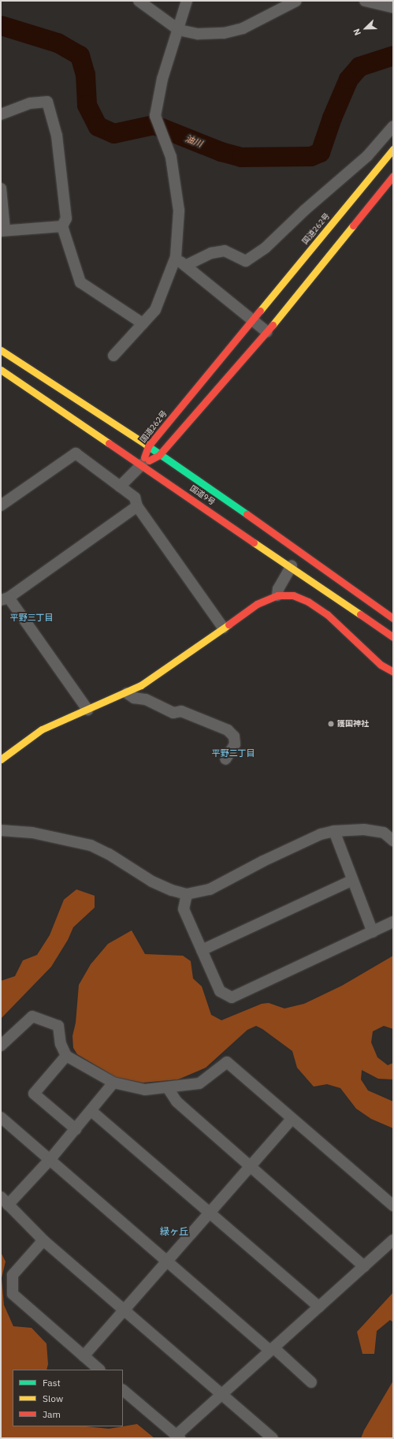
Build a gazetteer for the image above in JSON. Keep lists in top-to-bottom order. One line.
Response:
{"streets":{"main road":["国道262号","国道9号"]},"crossings":[["国道262号","国道9号"]],"districts":["平野三丁目","平野二丁目","緑ヶ丘"],"water":["油川"],"places":["護国神社"],"legend":["Fast","Slow","Jam"],"north":"bottom left"}
